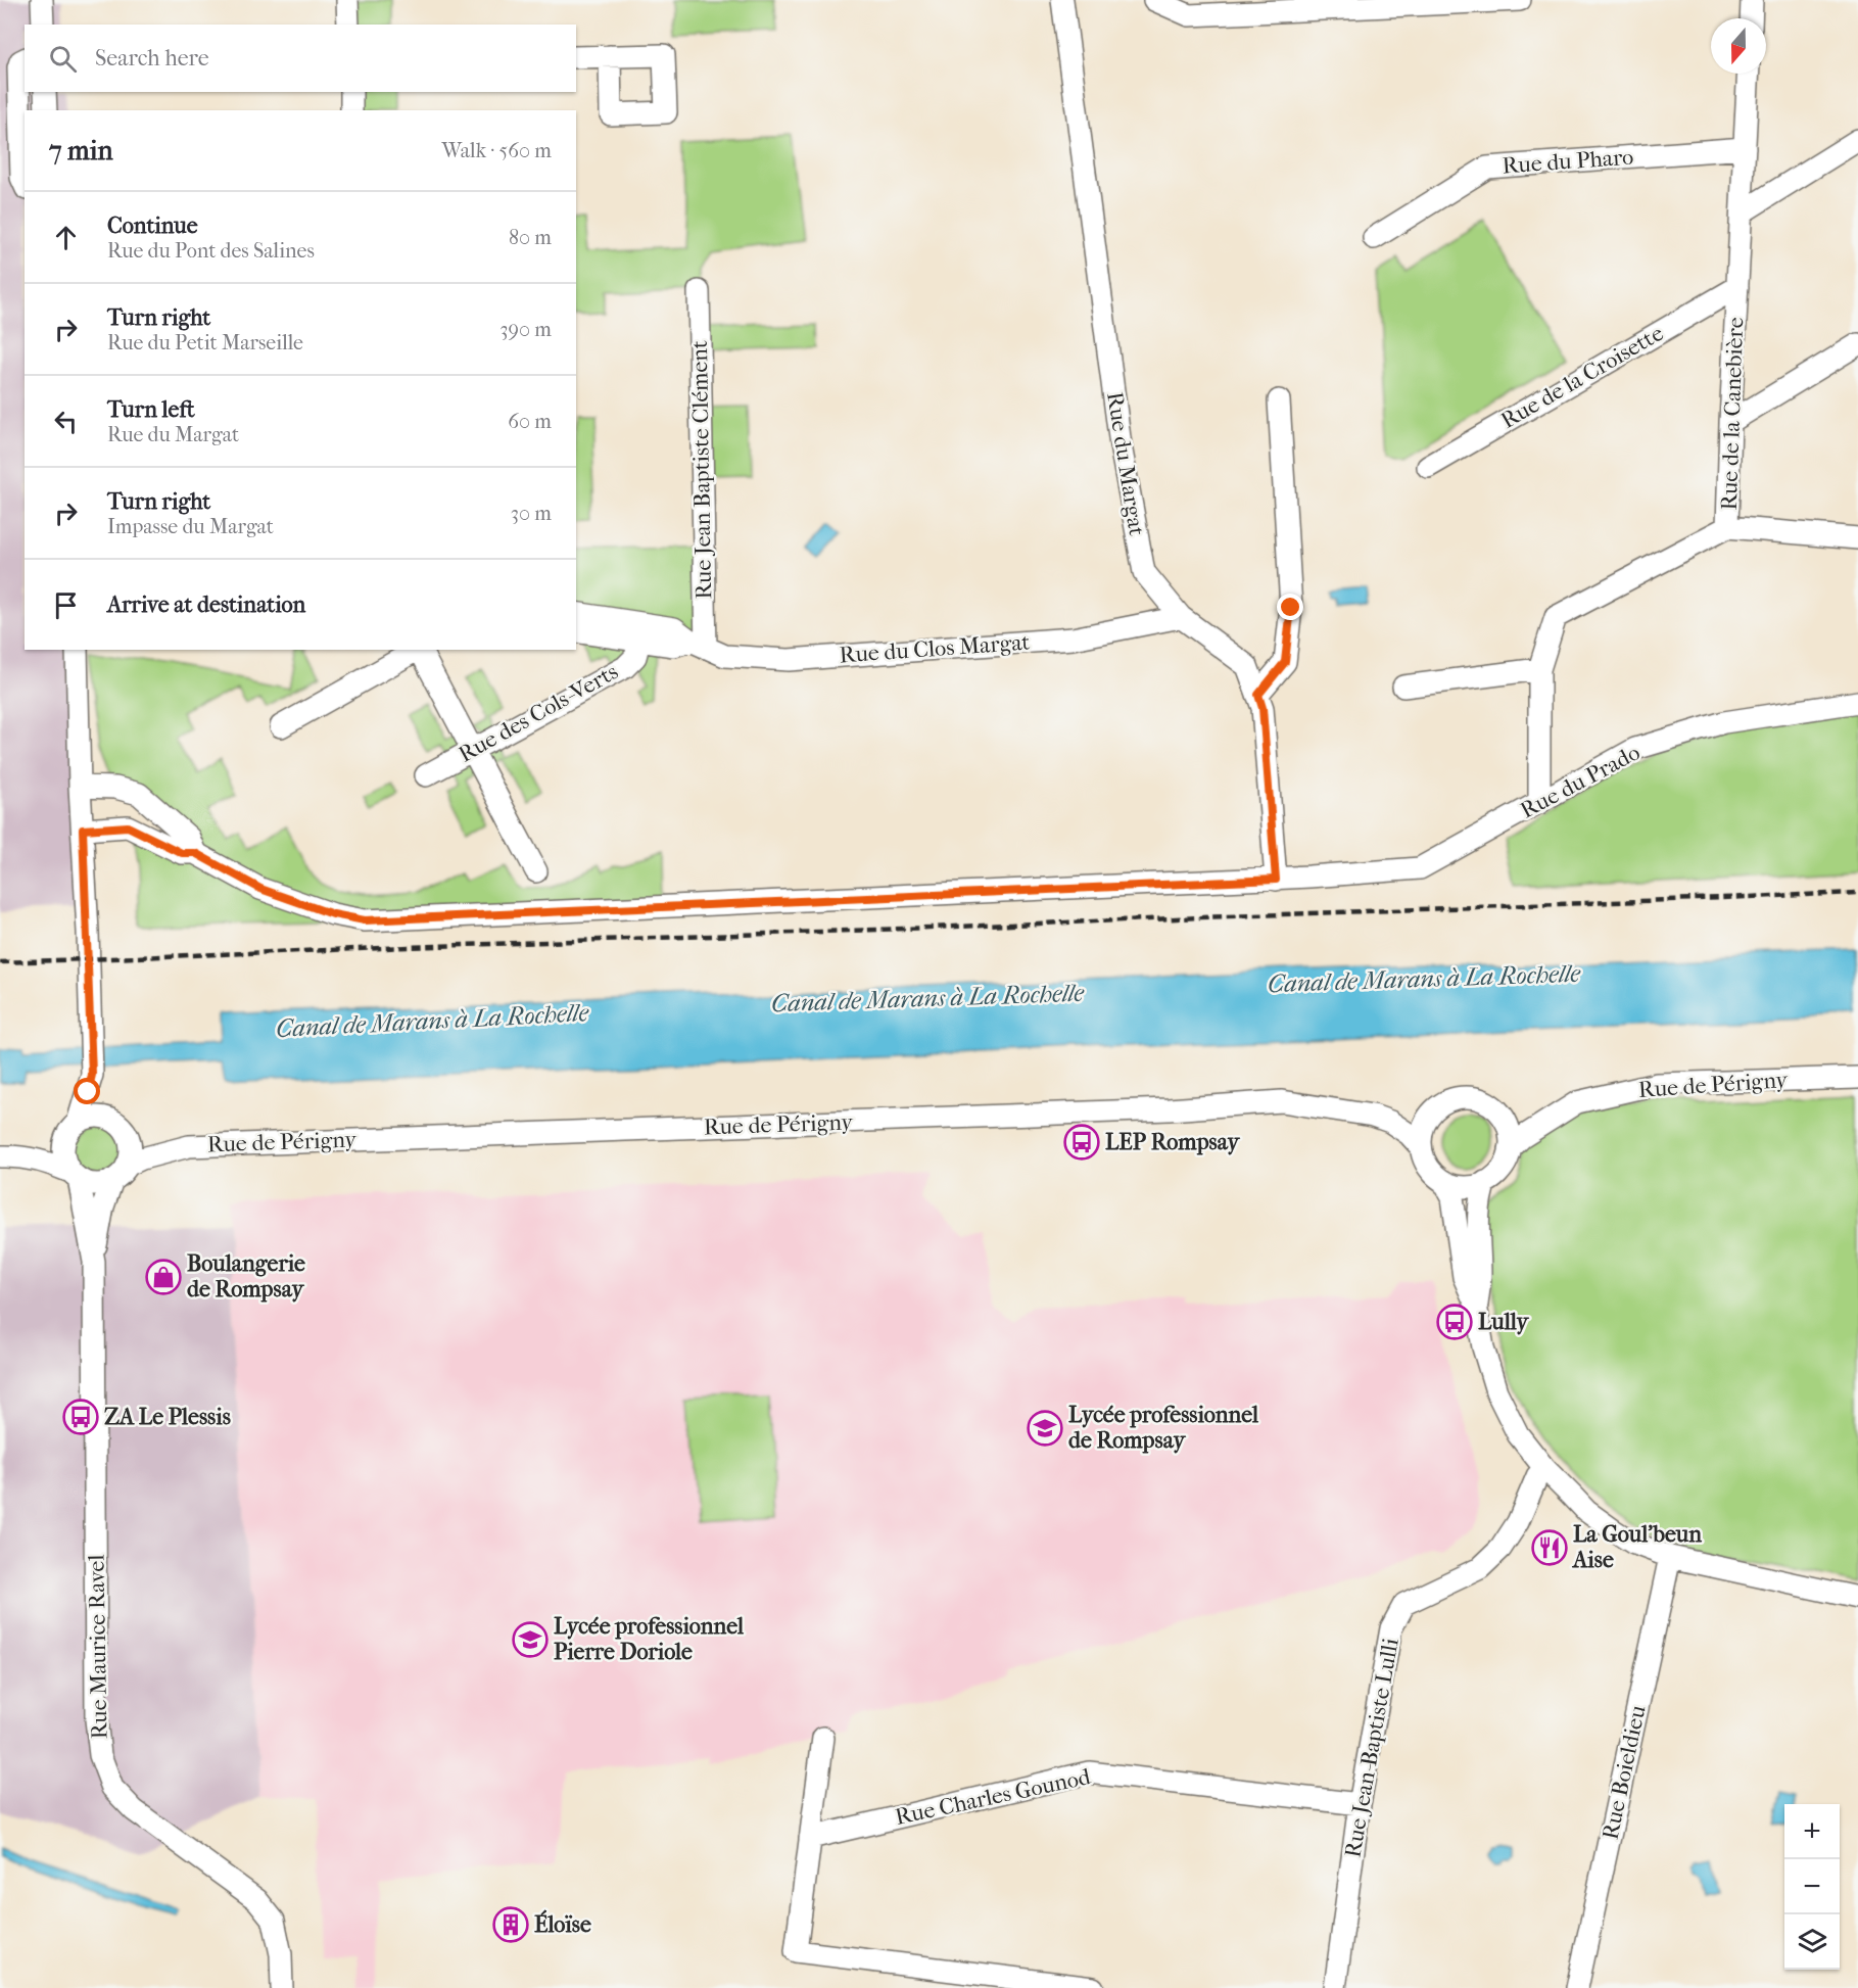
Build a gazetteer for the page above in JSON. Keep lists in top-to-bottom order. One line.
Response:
{"streets":{"street":["Rue du Pharo","Rue de la Croisette","Rue de la Canebière","Rue du Margat","Rue Jean Baptiste Clément","Rue du Clos Margat","Rue des Cols-Verts","Rue du Prado","Rue de Périgny","Rue Maurice Ravel","Rue Jean-Baptiste Lulli","Rue Boieldieu","Rue Charles Gounod"]},"crossings":[["Rue du Pharo","Rue de la Canebière"],["Rue de la Croisette","Rue de la Canebière"],["Rue de la Canebière","Rue du Prado"],["Rue du Margat","Rue du Clos Margat"],["Rue du Margat","Rue du Prado"],["Rue Jean Baptiste Clément","Rue du Clos Margat"],["Rue du Clos Margat","Rue des Cols-Verts"],["Rue de Périgny","Rue Maurice Ravel"],["Rue Jean-Baptiste Lulli","Rue Charles Gounod"]],"water":["Canal de Marans à La Rochelle"],"places":{"bus stop":["LEP Rompsay","Lully","ZA Le Plessis"],"shop":["Boulangerie de Rompsay"],"school or university":["Lycée professionnel de Rompsay","Lycée professionnel Pierre Doriole"],"restaurant":["La Goul'beun Aise"],"building":["Éloïse"]},"north":"bottom","page":{"search":"Search here","heading":["7 min","Walk · 560 m"],"list":[["Continue","Rue du Pont des Salines","80 m"],["Turn right","Rue du Petit Marseille","390 m"],["Turn left","Rue du Margat","60 m"],["Turn right","Impasse du Margat","30 m"],"Arrive at destination"],"map_buttons":["+","−"]}}
